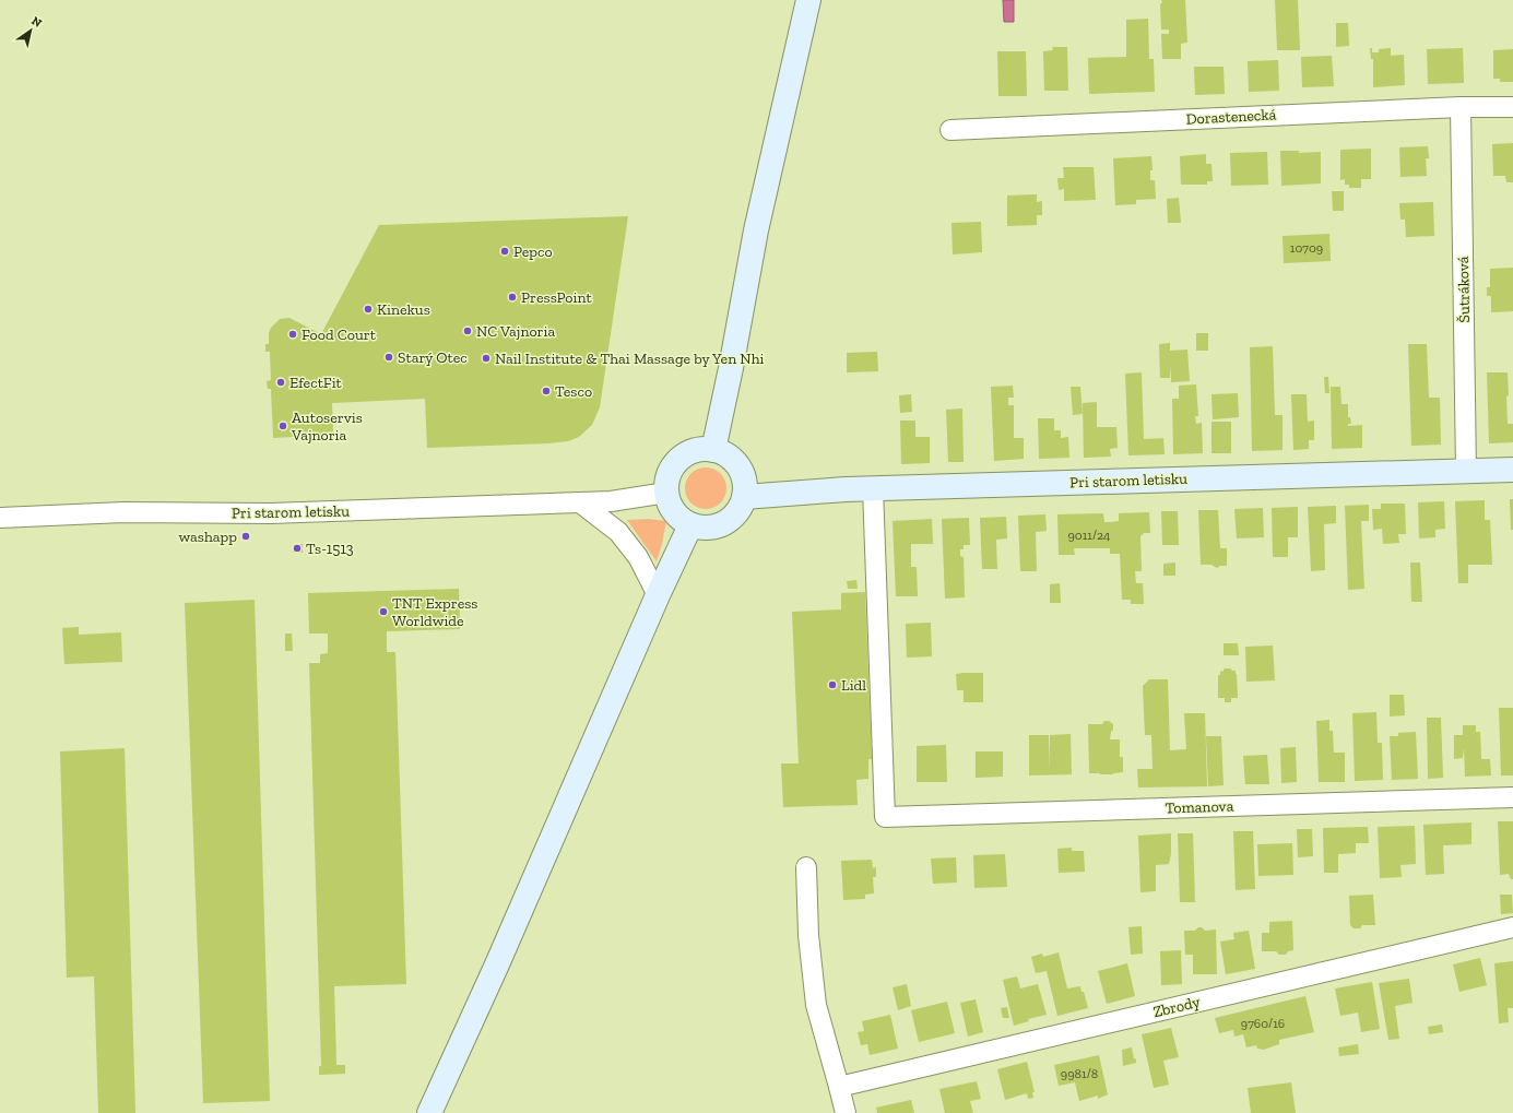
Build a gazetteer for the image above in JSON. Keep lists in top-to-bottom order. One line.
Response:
{"streets":{"main road":["Pri starom letisku"],"street":["Dorastenecká","Šutráková","Tomanova","Zbrody"]},"crossings":[["Dorastenecká","Šutráková"],["Šutráková","Pri starom letisku"],["Pri starom letisku","Tomanova"]],"places":["Pepco","PressPoint","Kinekus","NC Vajnoria","Food Court","Starý Otec","Nail Institute & Thai Massage by Yen Nhi","EfectFit","Tesco","Autoservis Vajnoria","washapp","Ts-1513","TNT Express Worldwide","Lidl"],"house_numbers":["10709","9011/24","9760/16","9981/8"],"north":"top right"}
